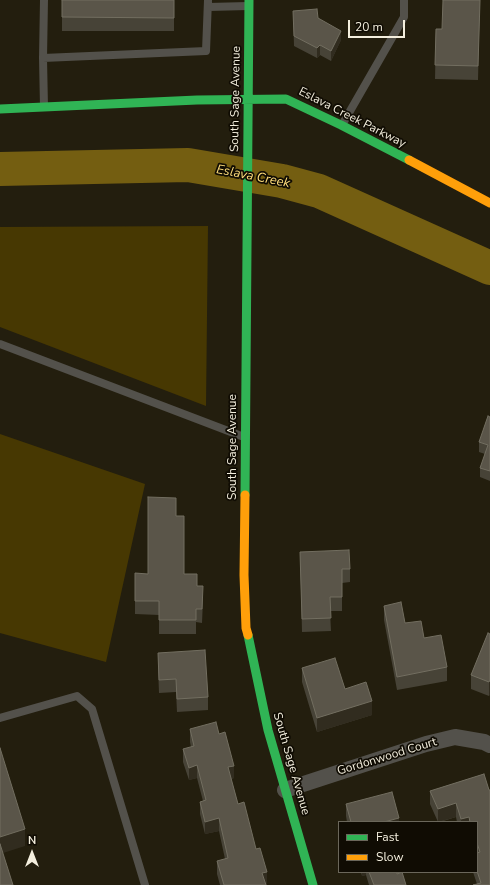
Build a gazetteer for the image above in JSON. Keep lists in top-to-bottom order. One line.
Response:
{"streets":{"street":["South Sage Avenue","Eslava Creek Parkway","Gordonwood Court"]},"crossings":[["South Sage Avenue","Eslava Creek Parkway"],["South Sage Avenue","Gordonwood Court"]],"water":["Eslava Creek"],"legend":["Fast","Slow"],"scale_bar":"20 m","north":"top"}
